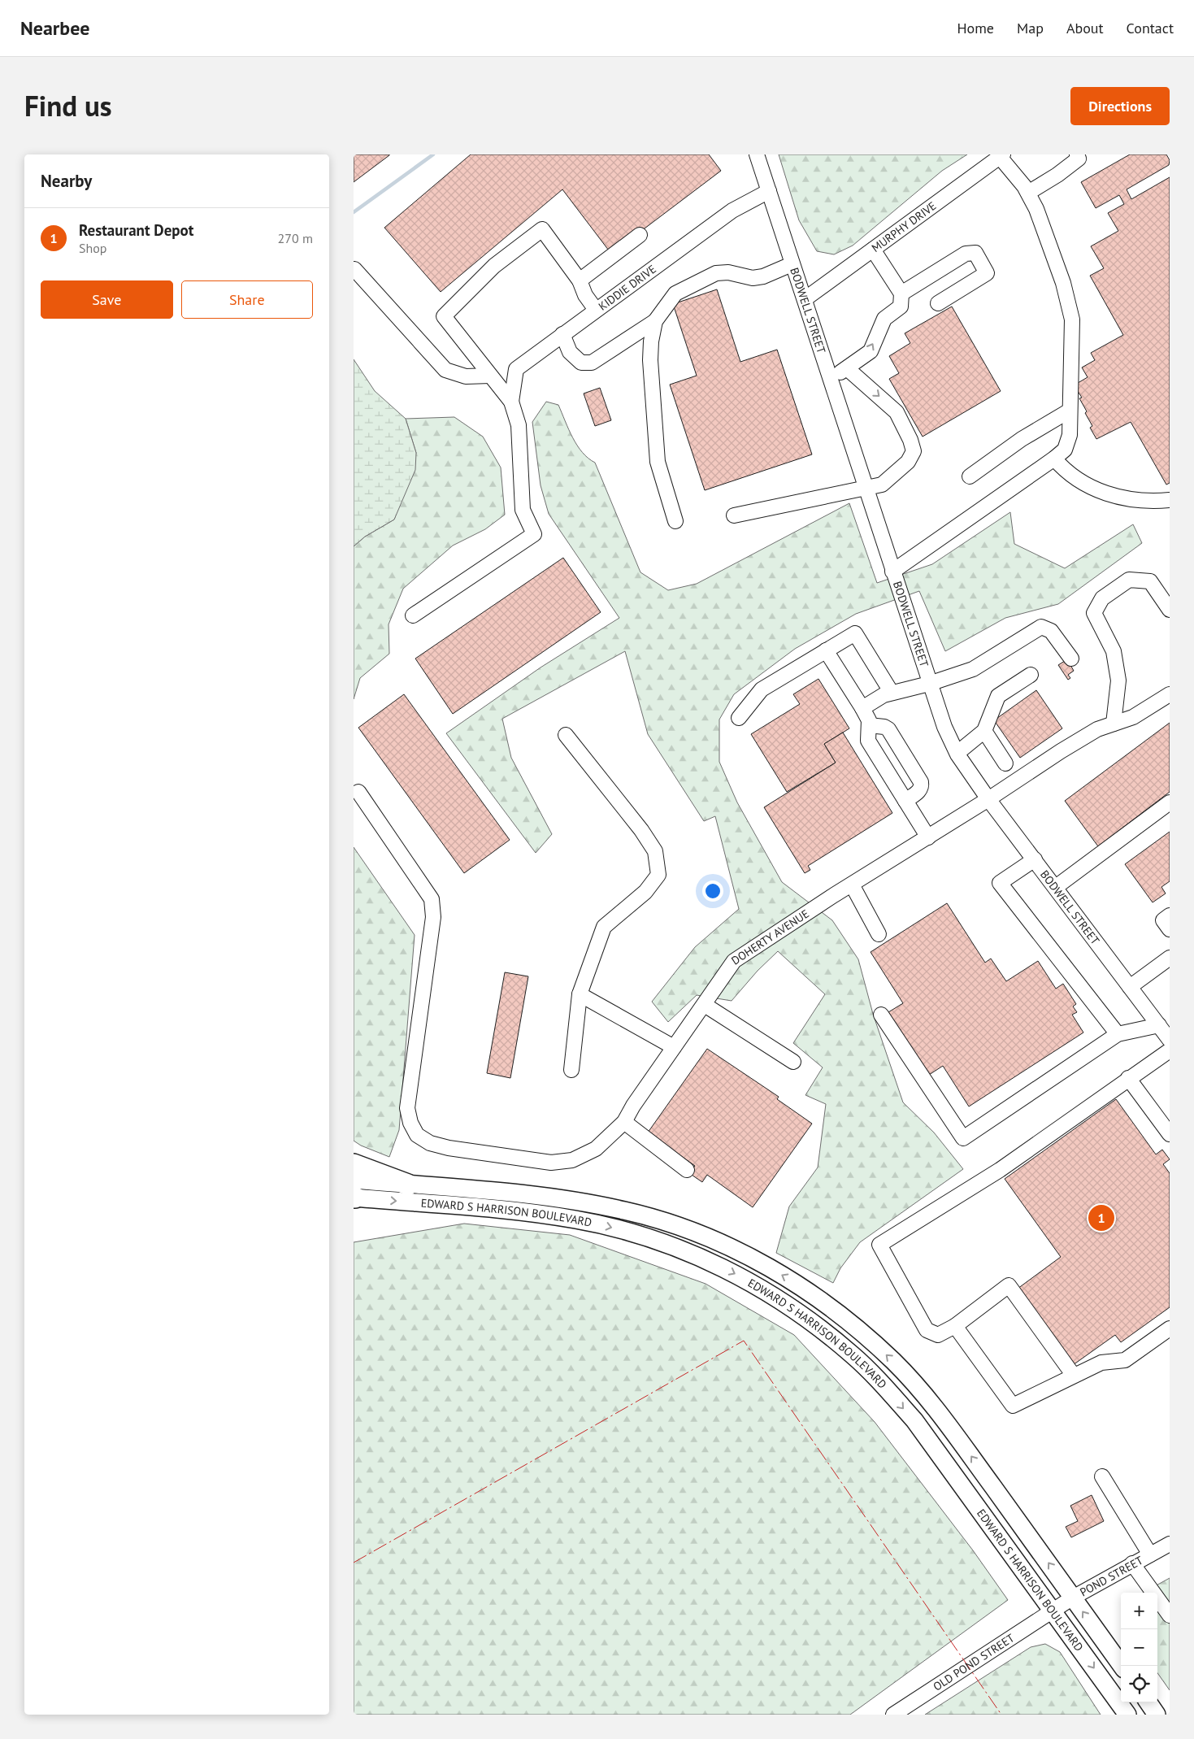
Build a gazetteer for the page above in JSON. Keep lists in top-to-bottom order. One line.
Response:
{"streets":{"main road":["EDWARD S HARRISON BOULEVARD"],"street":["MURPHY DRIVE","KIDDIE DRIVE","BODWELL STREET","DOHERTY AVENUE","POND STREET","OLD POND STREET"]},"crossings":[["MURPHY DRIVE","BODWELL STREET"],["KIDDIE DRIVE","BODWELL STREET"],["BODWELL STREET","DOHERTY AVENUE"],["EDWARD S HARRISON BOULEVARD","POND STREET"],["EDWARD S HARRISON BOULEVARD","OLD POND STREET"],["POND STREET","OLD POND STREET"]],"page":{"header":"Nearbee","nav":["Home","Map","About","Contact"],"title":"Find us","buttons":["Directions",["Save","Share"]],"heading":"Nearby","list":[{"mark":"1","name":"Restaurant Depot","note":"Shop","value":"270 m"}],"pins":"1","map_buttons":["+","−"]}}
